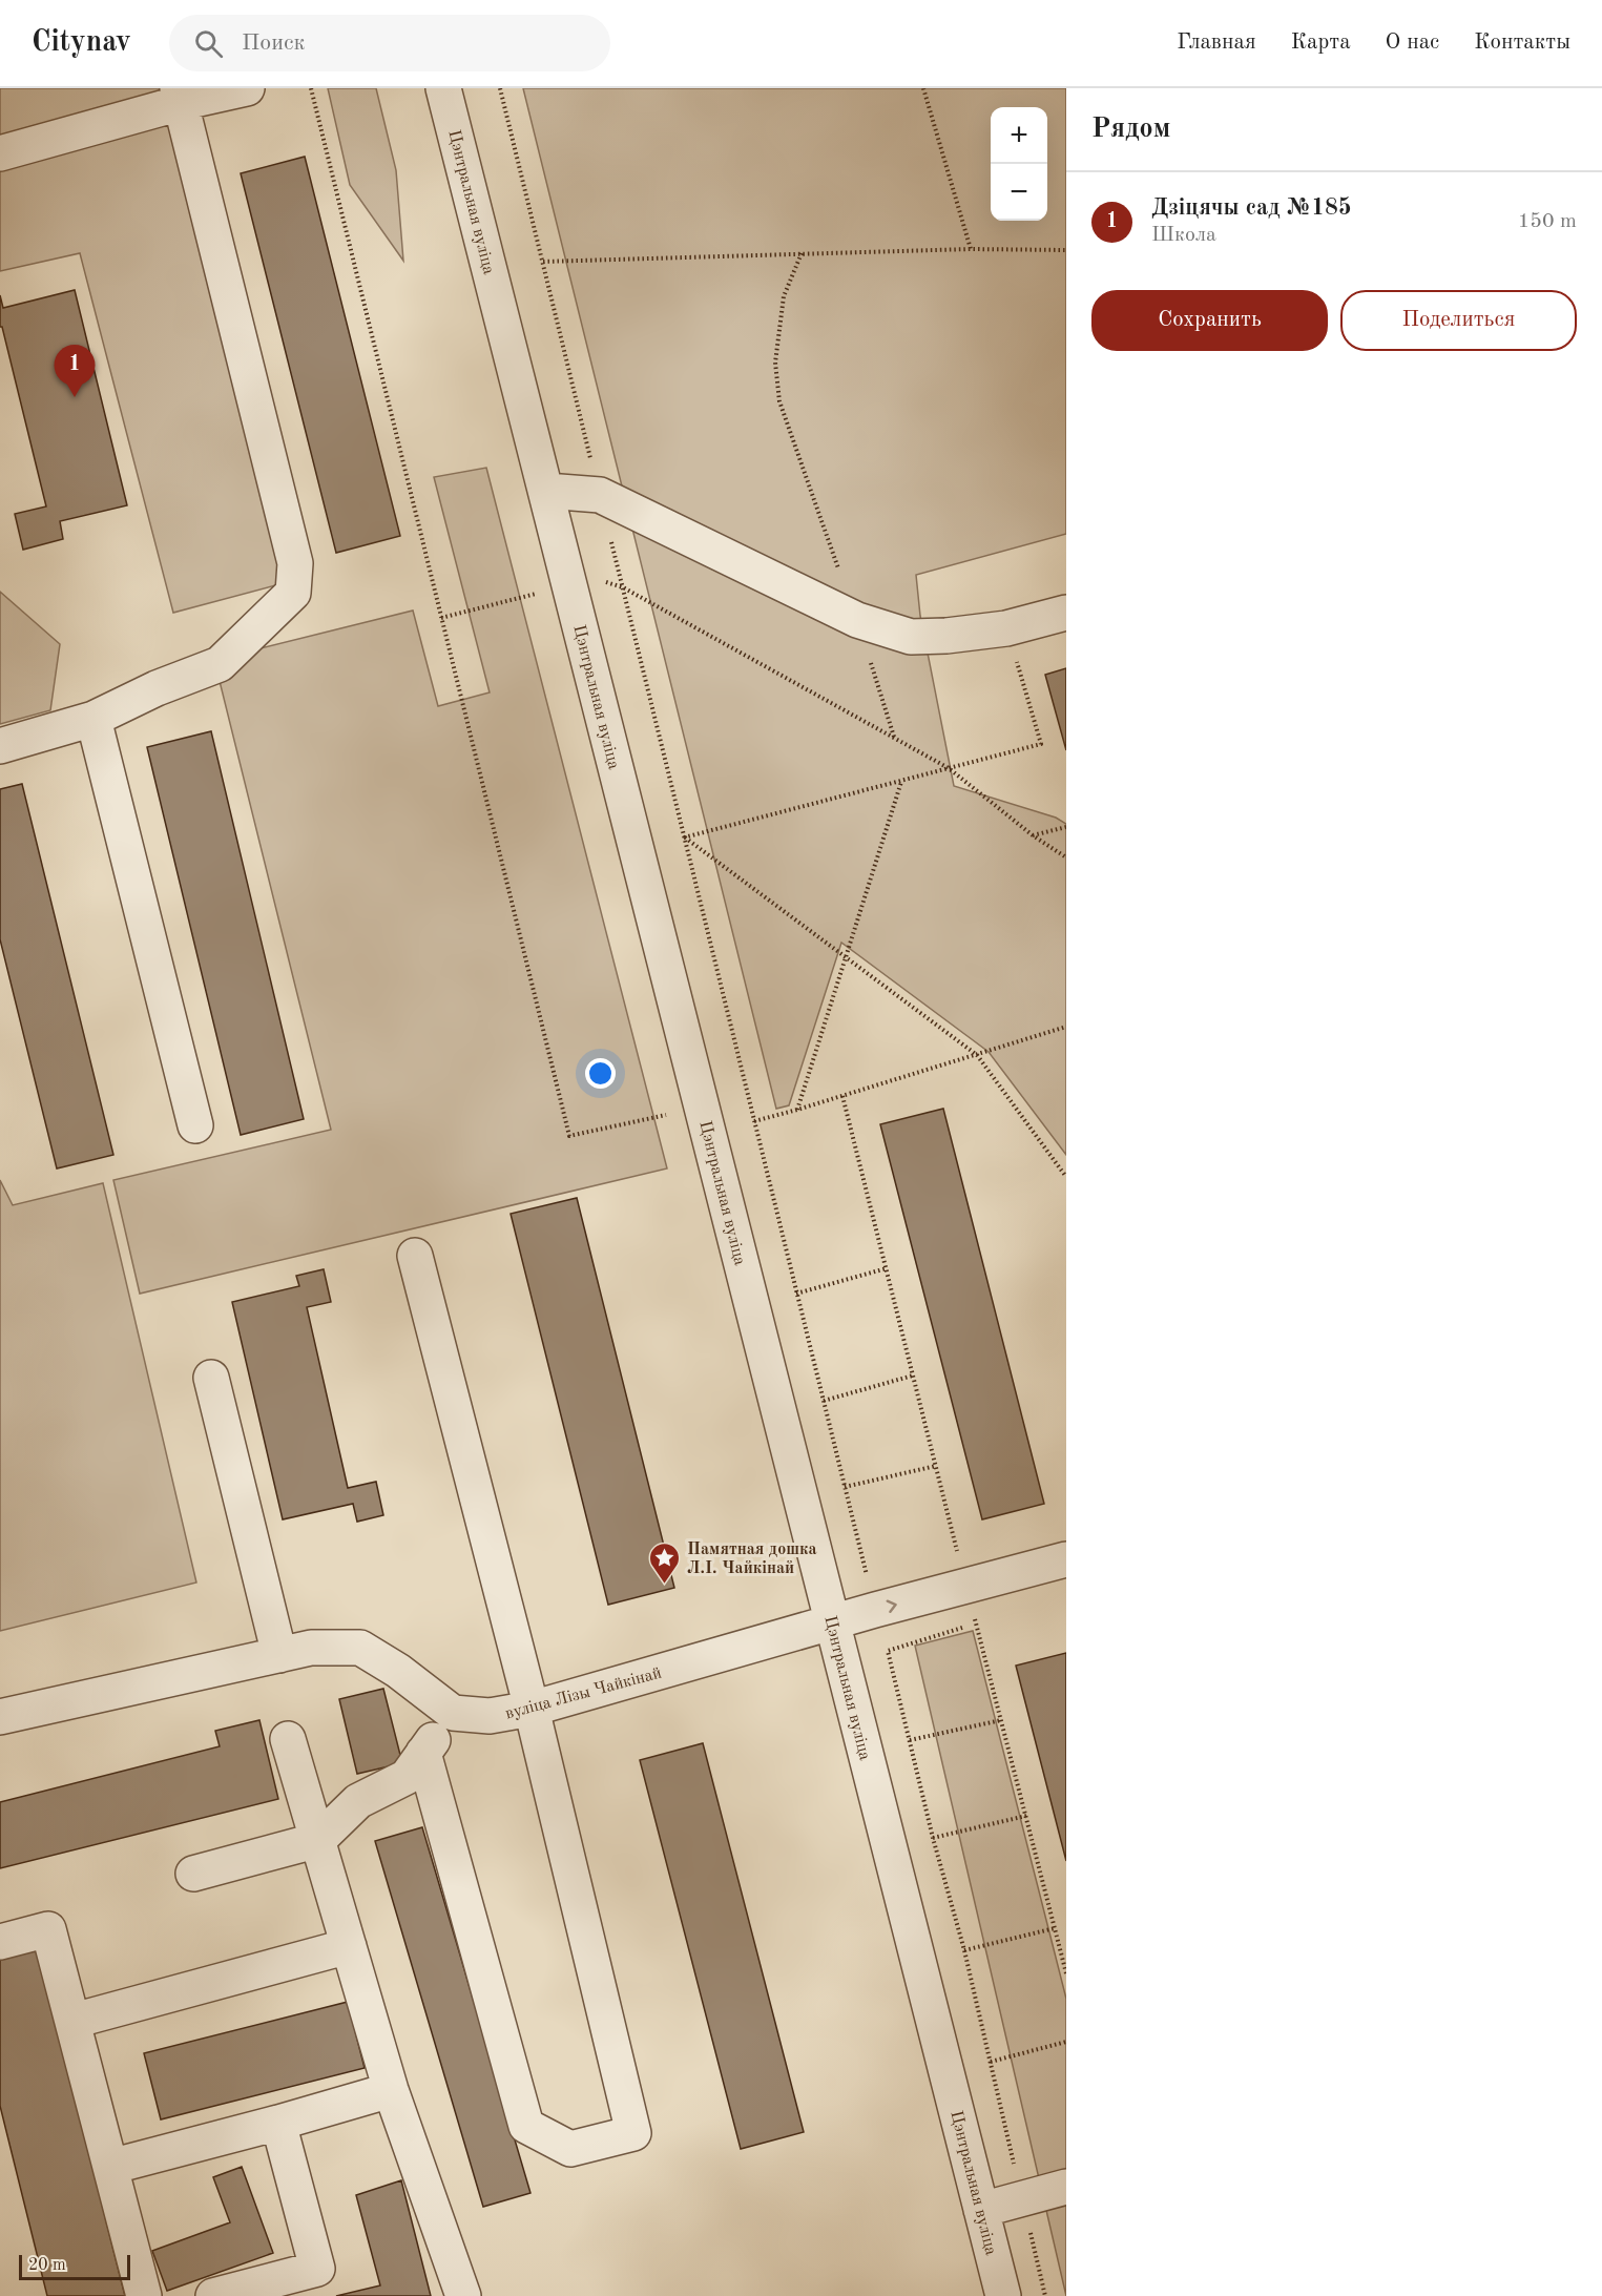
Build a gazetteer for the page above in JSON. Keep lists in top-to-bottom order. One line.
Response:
{"streets":{"street":["Цэнтральная вуліца","вуліца Лізы Чайкінай"]},"crossings":[["Цэнтральная вуліца","вуліца Лізы Чайкінай"]],"places":{"place":["Памятная дошка Л.І. Чайкінай"]},"scale_bar":"20 m","page":{"header":"Citynav","search":"Поиск","nav":["Главная","Карта","О нас","Контакты"],"heading":"Рядом","map_buttons":["+","−"],"list":[{"mark":"1","name":"Дзіцячы сад №185","note":"Школа","value":"150 m"}],"buttons":["Сохранить","Поделиться"],"pins":"1","scale":"20 m"}}
